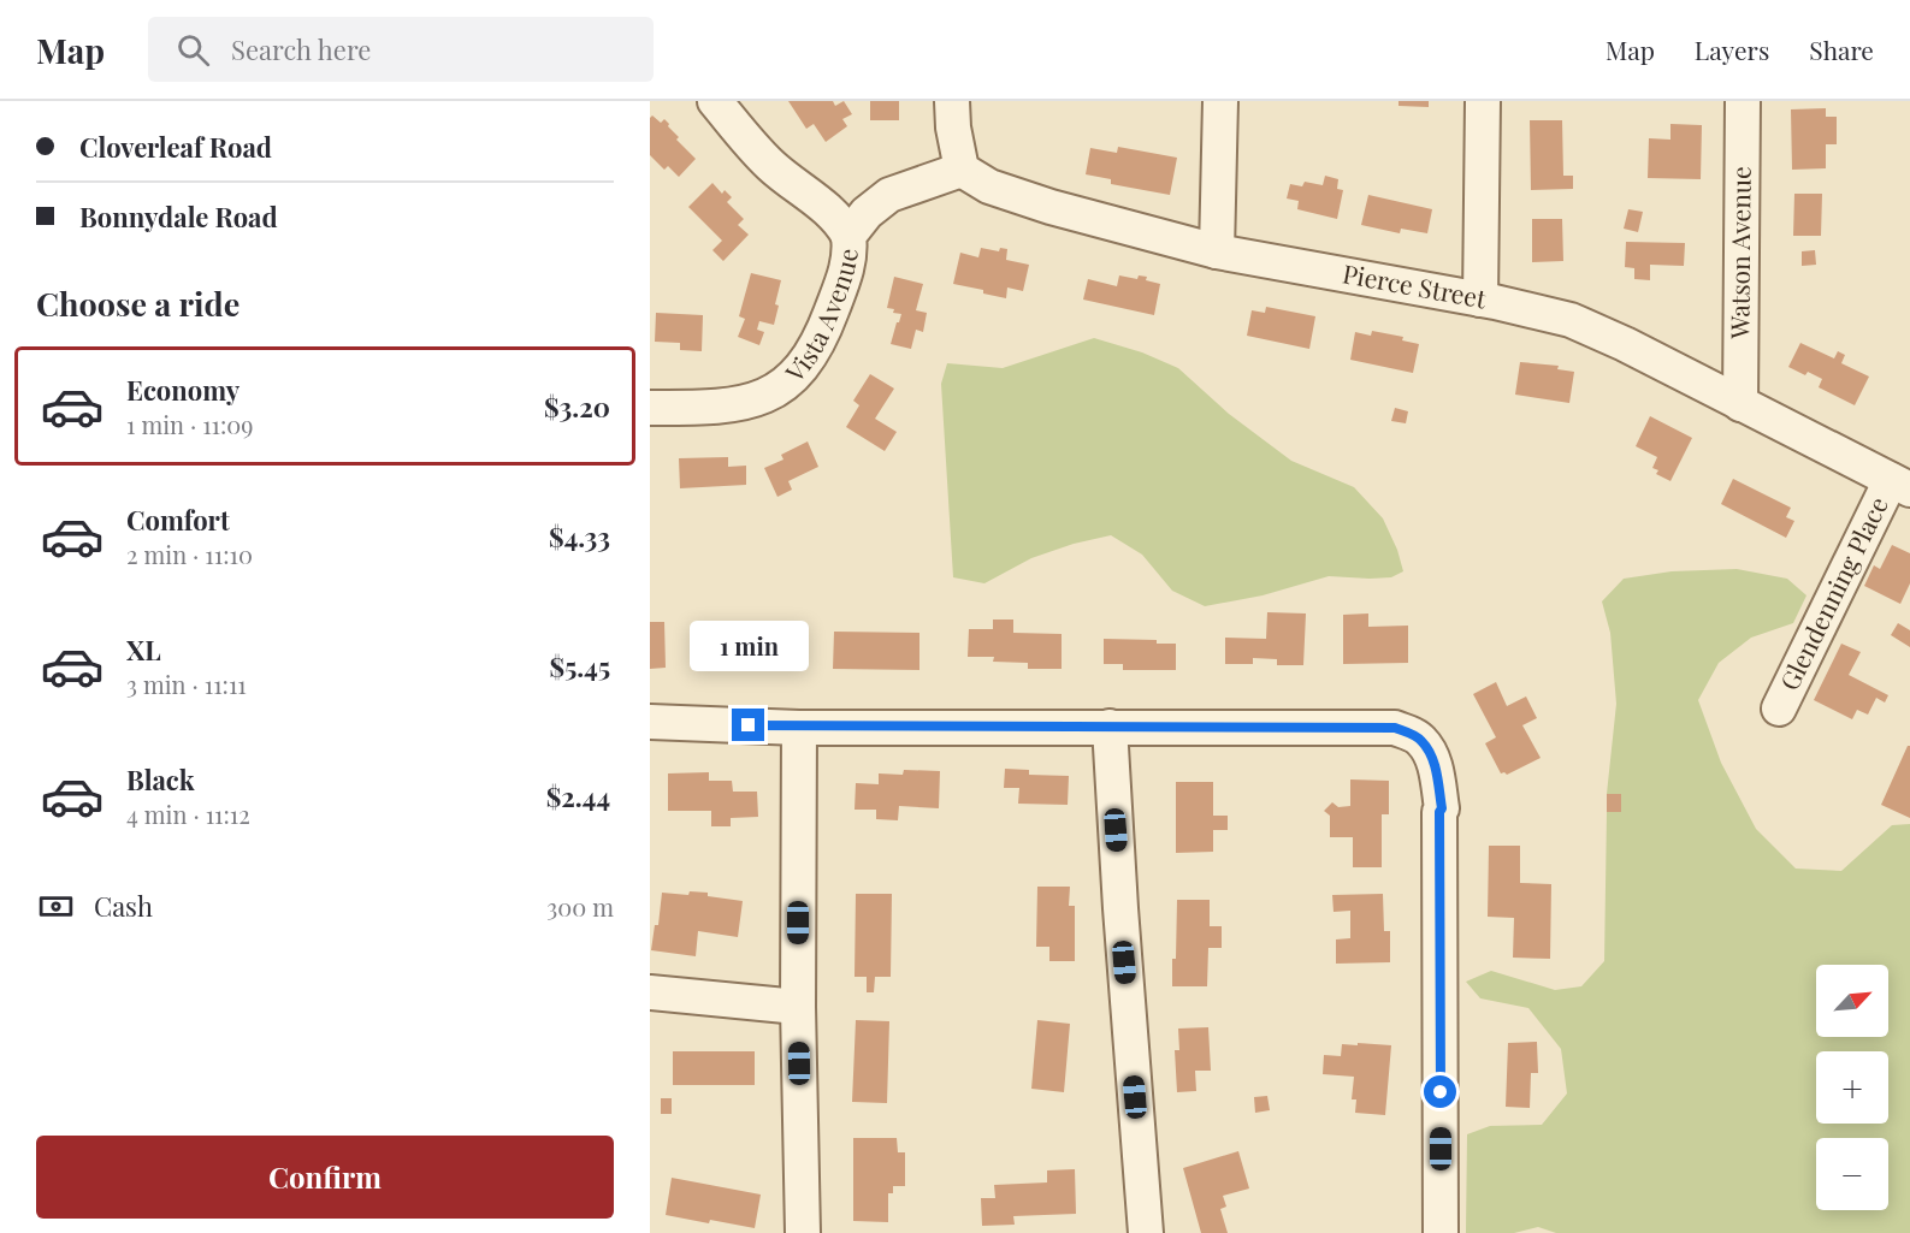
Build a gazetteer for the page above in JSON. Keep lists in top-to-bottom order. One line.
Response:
{"streets":{"street":["Watson Avenue","Pierce Street","Vista Avenue","Glendenning Place"]},"crossings":[["Watson Avenue","Pierce Street"],["Pierce Street","Vista Avenue"],["Pierce Street","Glendenning Place"]],"north":"top right","page":{"header":"Map","search":"Search here","nav":["Map","Layers","Share"],"banner":["Cloverleaf Road","Bonnydale Road"],"heading":"Choose a ride","list":[{"name":"Economy","note":"1 min · 11:09","value":"$3.20"},{"name":"Comfort","note":"2 min · 11:10","value":"$4.33"},{"name":"XL","note":"3 min · 11:11","value":"$5.45"},{"name":"Black","note":"4 min · 11:12","value":"$2.44"}],"bubble":"1 min","pay":["Cash","300 m"],"map_buttons":["+","−"],"buttons":"Confirm"}}
